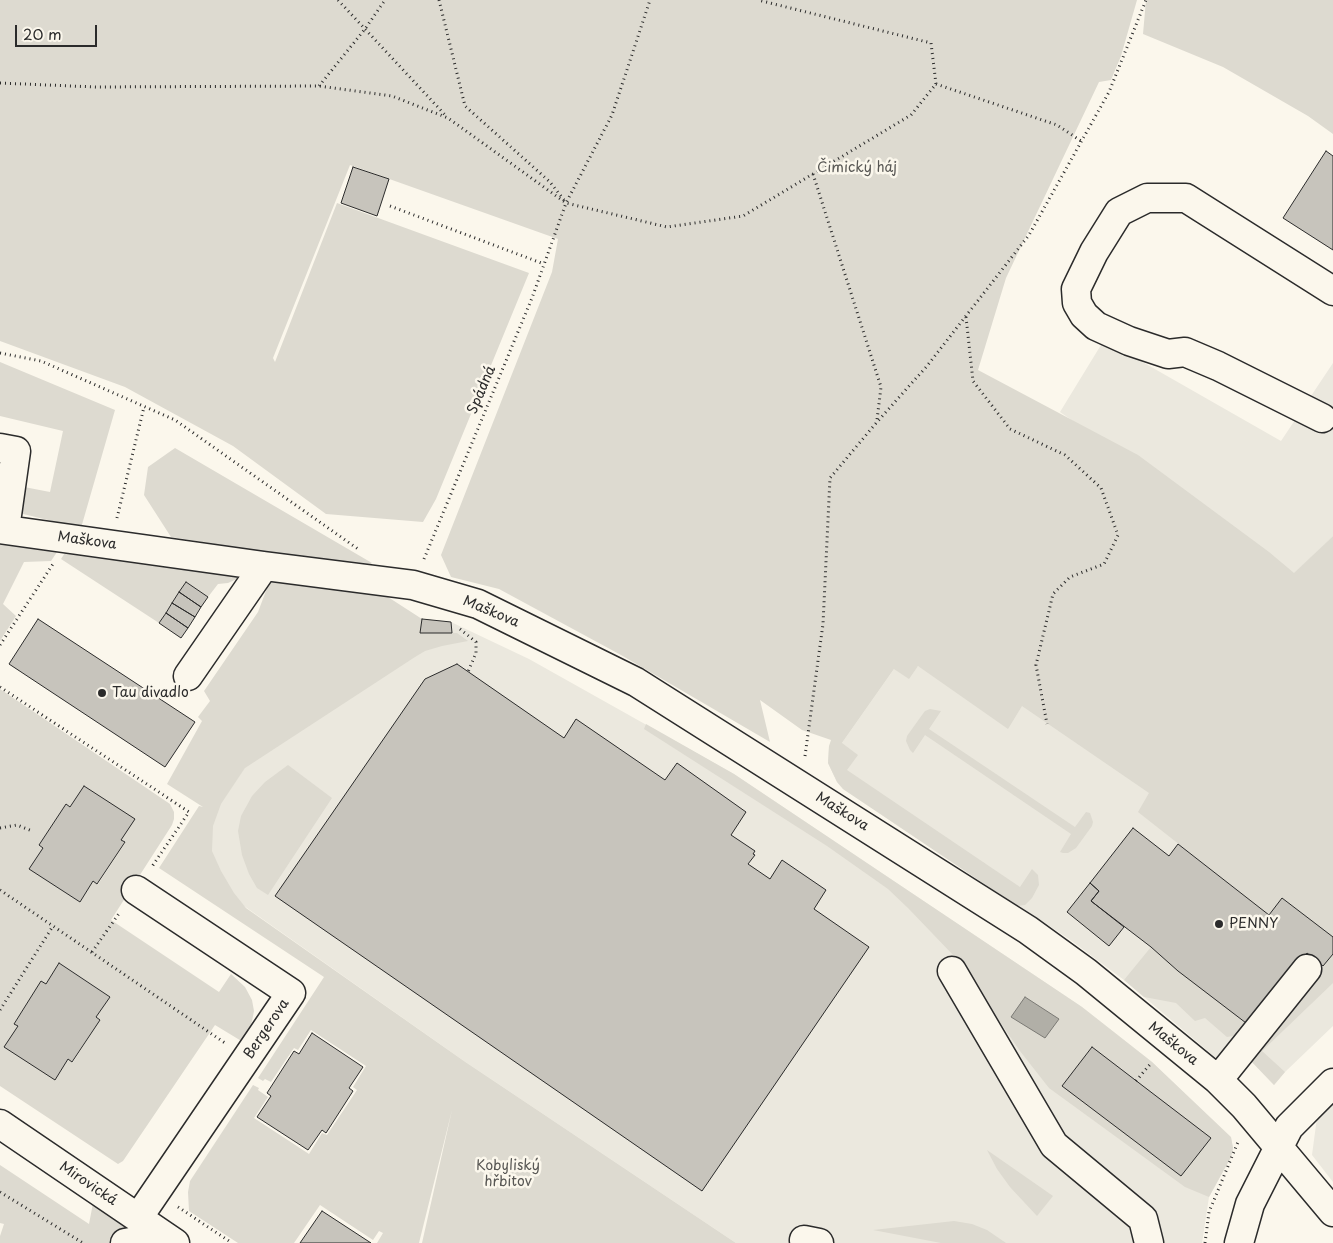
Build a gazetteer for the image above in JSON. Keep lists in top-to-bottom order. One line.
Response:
{"streets":{"street":["Maškova","Bergerova","Mirovická"],"path":["Spádná"]},"crossings":[["Spádná","Maškova"],["Bergerova","Mirovická"]],"parks":["Čimický háj","Kobyliský hřbitov"],"places":["Tau divadlo","PENNY"],"scale_bar":"20 m"}
